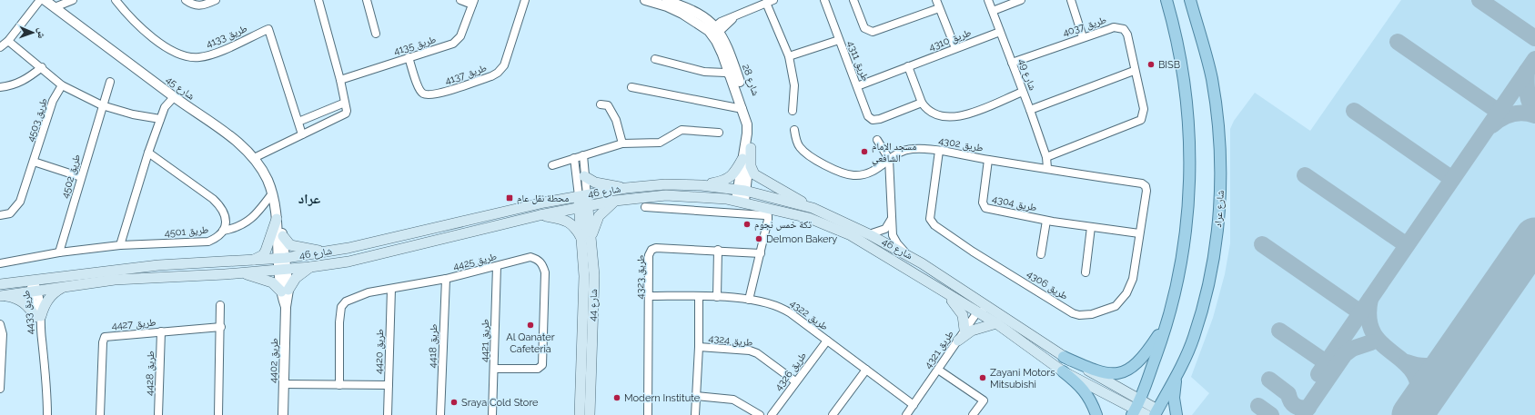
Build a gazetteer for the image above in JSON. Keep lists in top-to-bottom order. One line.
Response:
{"streets":{"main road":["شارع 46","شارع عراد","شارع 44"],"street":["طريق 4037","طريق 4133","طريق 4310","طريق 4135","طريق 4311","طريق 4137","شارع 49","شارع 28","شارع 45","طريق 4503","طريق 4302","طريق 4502","طريق 4304","طريق 4501","طريق 4425","طريق 4323","طريق 4306","طريق 4433","طريق 4322","طريق 4427","طريق 4421","طريق 4324","طريق 4418","طريق 4321","طريق 4420","طريق 4402","طريق 4326","طريق 4428"]},"crossings":[["طريق 4037","شارع 49"],["طريق 4310","طريق 4311"],["طريق 4310","شارع 49"],["طريق 4135","طريق 4137"],["شارع 49","طريق 4302"],["شارع 28","شارع 46"],["شارع 45","شارع 46"],["شارع 45","طريق 4402"],["طريق 4302","طريق 4304"],["طريق 4302","طريق 4306"],["طريق 4502","طريق 4501"],["شارع 46","شارع عراد"],["شارع 46","شارع 44"],["شارع 46","طريق 4433"],["شارع 46","طريق 4321"],["شارع 46","طريق 4402"],["طريق 4304","طريق 4306"],["طريق 4425","طريق 4421"],["طريق 4425","طريق 4418"],["طريق 4425","طريق 4420"],["طريق 4323","طريق 4322"],["طريق 4322","طريق 4324"],["طريق 4322","طريق 4321"],["طريق 4322","طريق 4326"],["طريق 4427","طريق 4428"],["طريق 4324","طريق 4326"]],"districts":["عراد"],"places":{"other":["BISB","مسجد الإمام الشافعي","تكة خمس نجوم","Delmon Bakery","Al Qanater Cafeteria","Zayani Motors Mitsubishi","Modern Institute","Sraya Cold Store"],"transit":["محطة نقل عام"]},"north":"right"}
